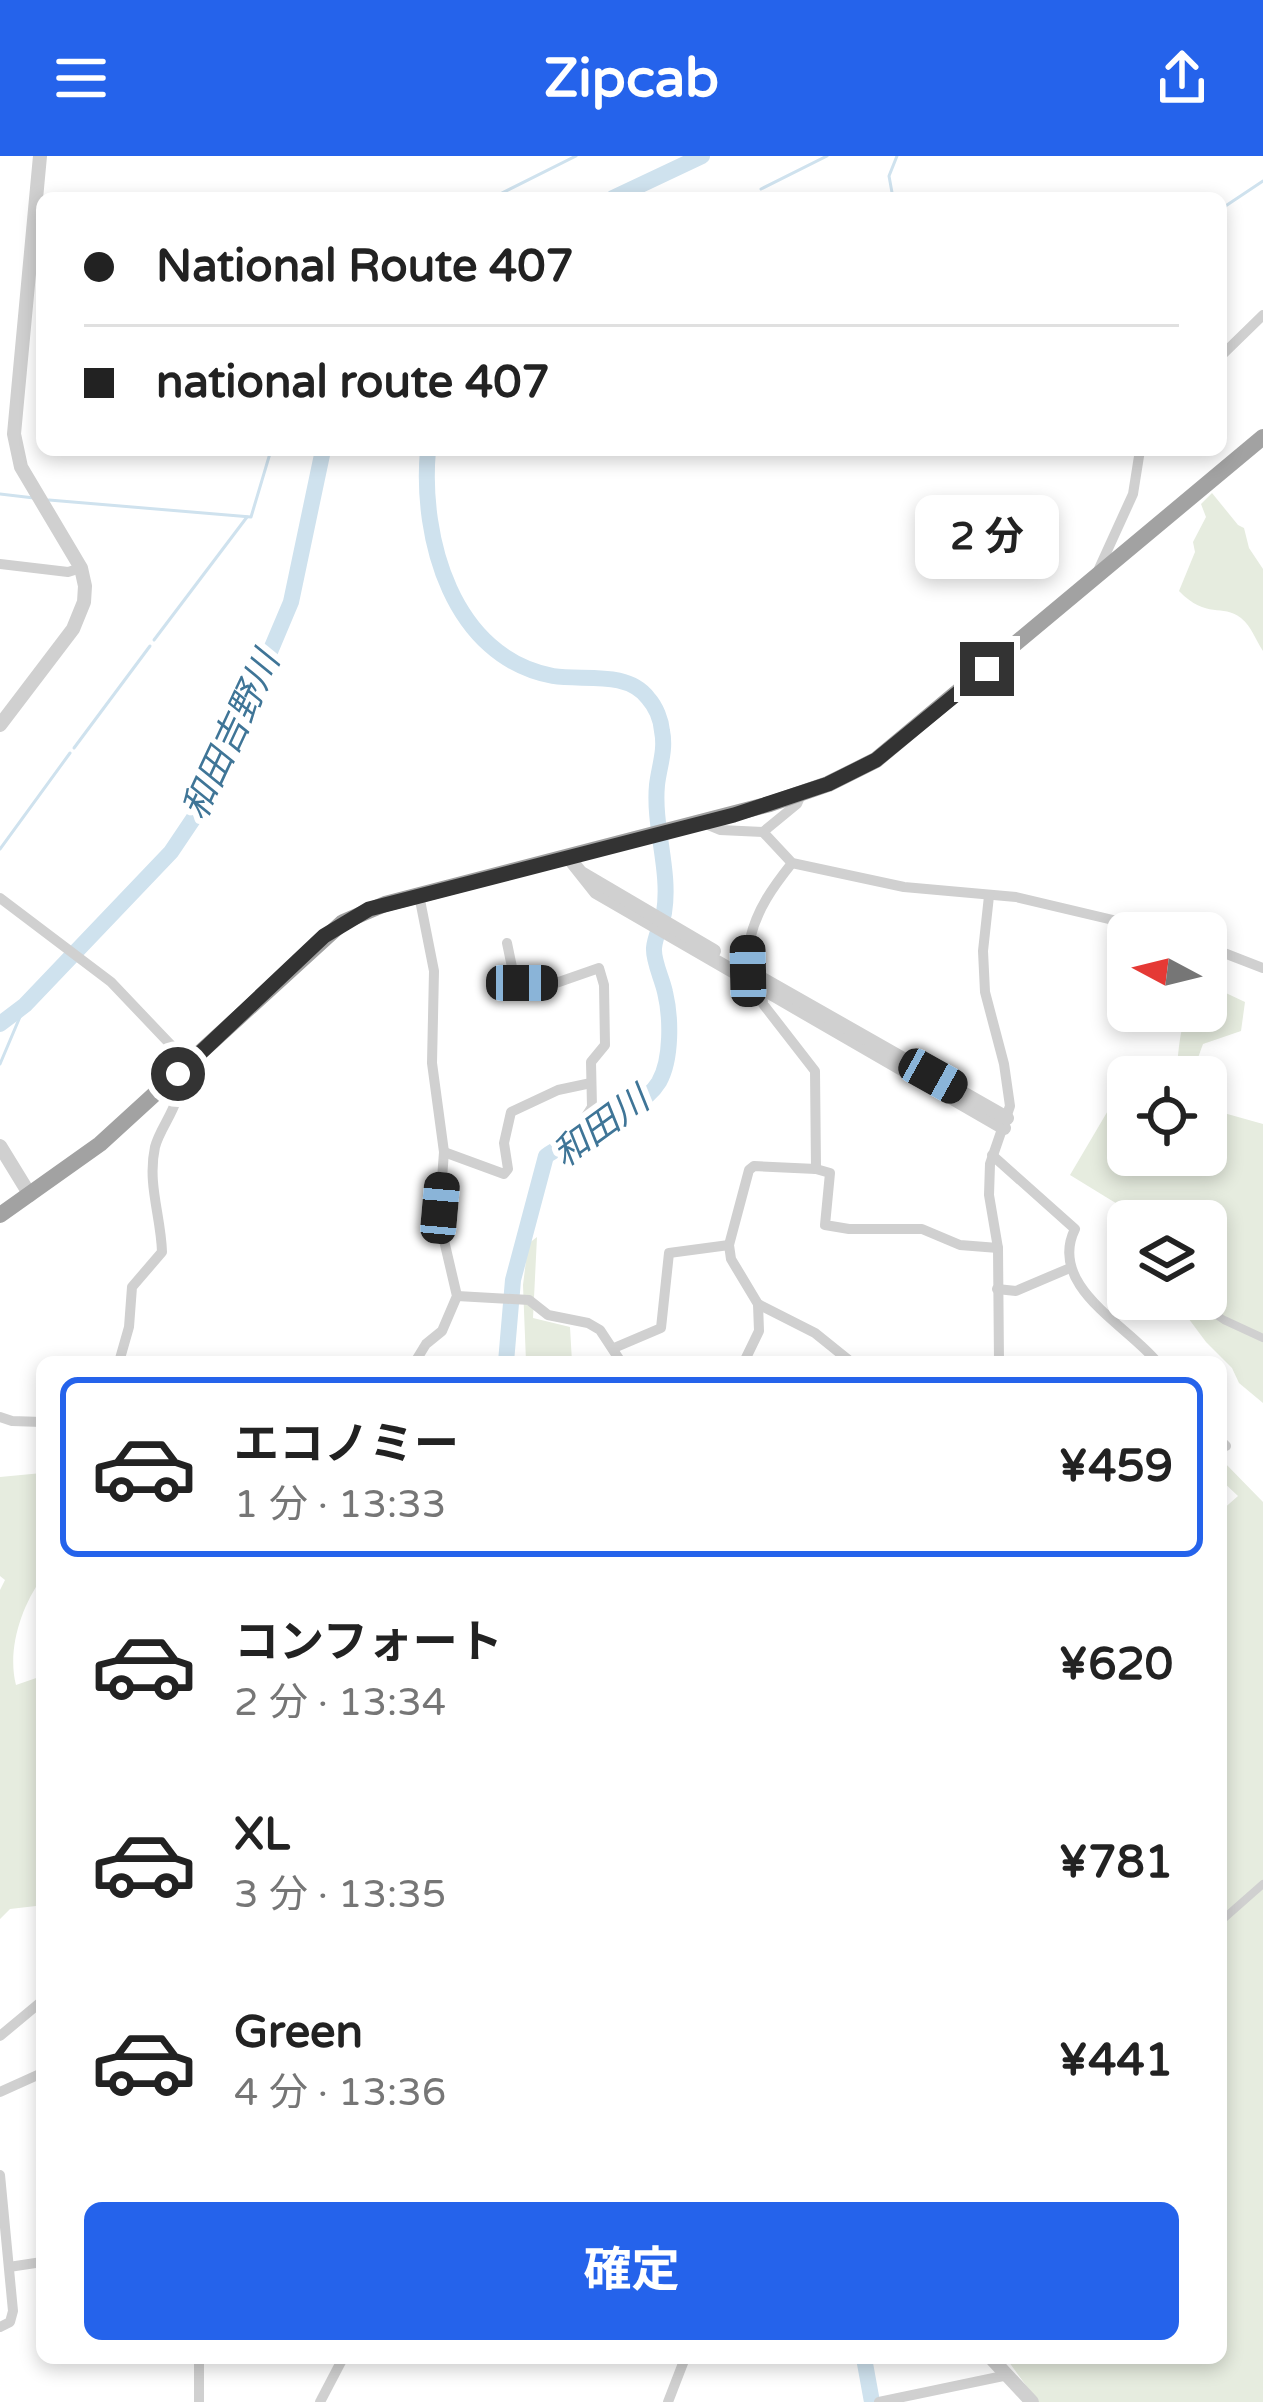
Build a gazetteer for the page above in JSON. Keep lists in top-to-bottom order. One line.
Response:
{"water":["和田吉野川","和田川"],"north":"left","page":{"header":"Zipcab","banner":["National Route 407","national route 407"],"bubble":"2 分","list":[{"name":"エコノミー","note":"1 分 · 13:33","value":"¥459"},{"name":"コンフォート","note":"2 分 · 13:34","value":"¥620"},{"name":"XL","note":"3 分 · 13:35","value":"¥781"},{"name":"Green","note":"4 分 · 13:36","value":"¥441"}],"buttons":"確定"}}
